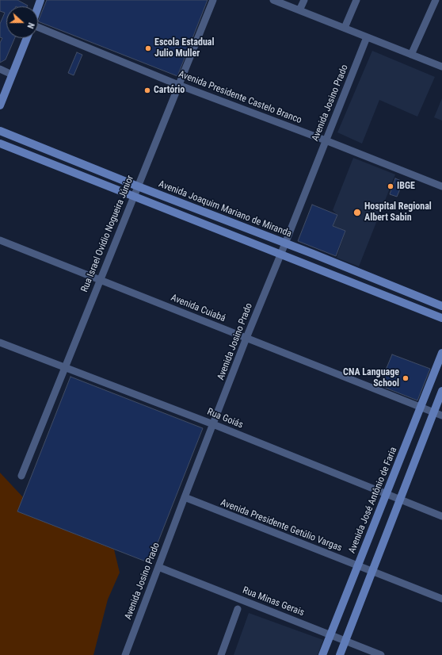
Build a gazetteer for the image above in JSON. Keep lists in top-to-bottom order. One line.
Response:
{"streets":{"street":["Avenida Presidente Castelo Branco","Avenida Josino Prado","Avenida Joaquim Mariano de Miranda","Rua Israel Ovídio Nogueira Júnior","Avenida Cuiabá","Rua Goiás","Avenida José Antônio de Faria","Avenida Presidente Getúlio Vargas","Rua Minas Gerais"]},"crossings":[["Avenida Presidente Castelo Branco","Avenida Josino Prado"],["Avenida Presidente Castelo Branco","Rua Israel Ovídio Nogueira Júnior"],["Avenida Josino Prado","Avenida Joaquim Mariano de Miranda"],["Avenida Josino Prado","Avenida Cuiabá"],["Avenida Josino Prado","Rua Goiás"],["Avenida Josino Prado","Avenida Presidente Getúlio Vargas"],["Avenida Josino Prado","Rua Minas Gerais"],["Avenida Joaquim Mariano de Miranda","Rua Israel Ovídio Nogueira Júnior"],["Rua Israel Ovídio Nogueira Júnior","Avenida Cuiabá"],["Rua Israel Ovídio Nogueira Júnior","Rua Goiás"],["Avenida Cuiabá","Avenida José Antônio de Faria"],["Rua Goiás","Avenida José Antônio de Faria"],["Avenida José Antônio de Faria","Avenida Presidente Getúlio Vargas"],["Avenida José Antônio de Faria","Rua Minas Gerais"]],"places":["Escola Estadual Julio Muller","Cartório","IBGE","Hospital Regional Albert Sabin","CNA Language School"],"north":"right"}
